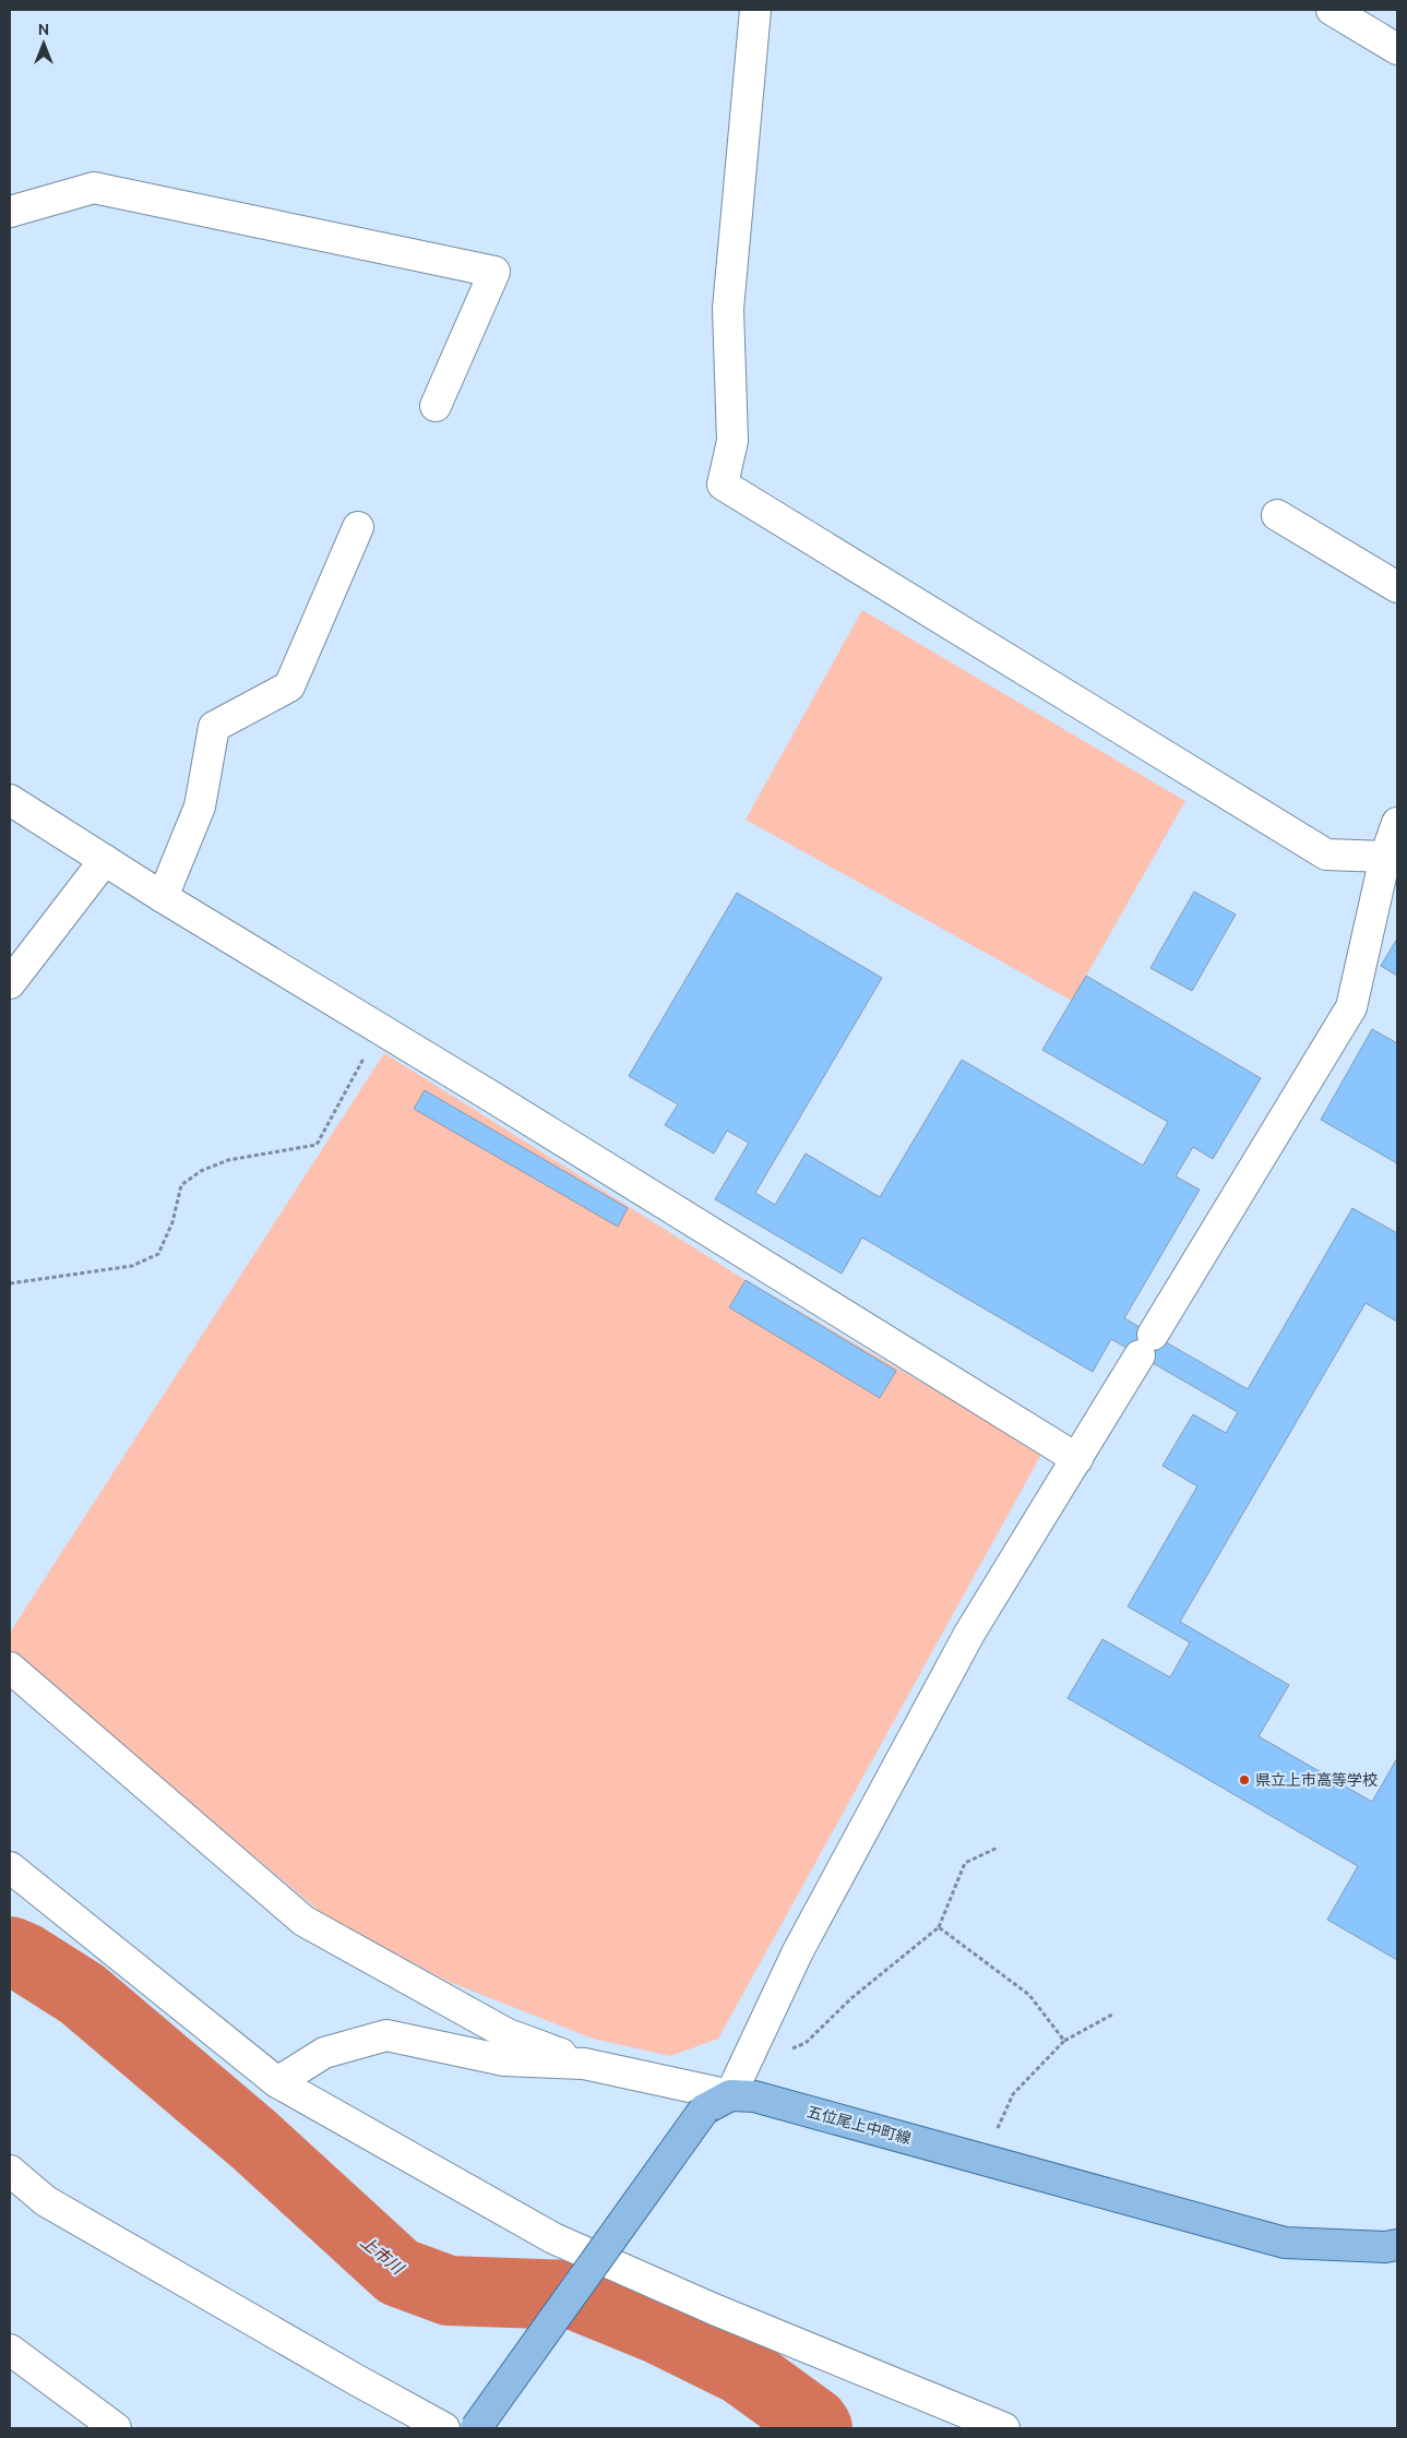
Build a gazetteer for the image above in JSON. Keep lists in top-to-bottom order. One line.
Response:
{"streets":{"main road":["五位尾上中町線"]},"water":["上市川"],"places":["県立上市高等学校"],"north":"top"}
